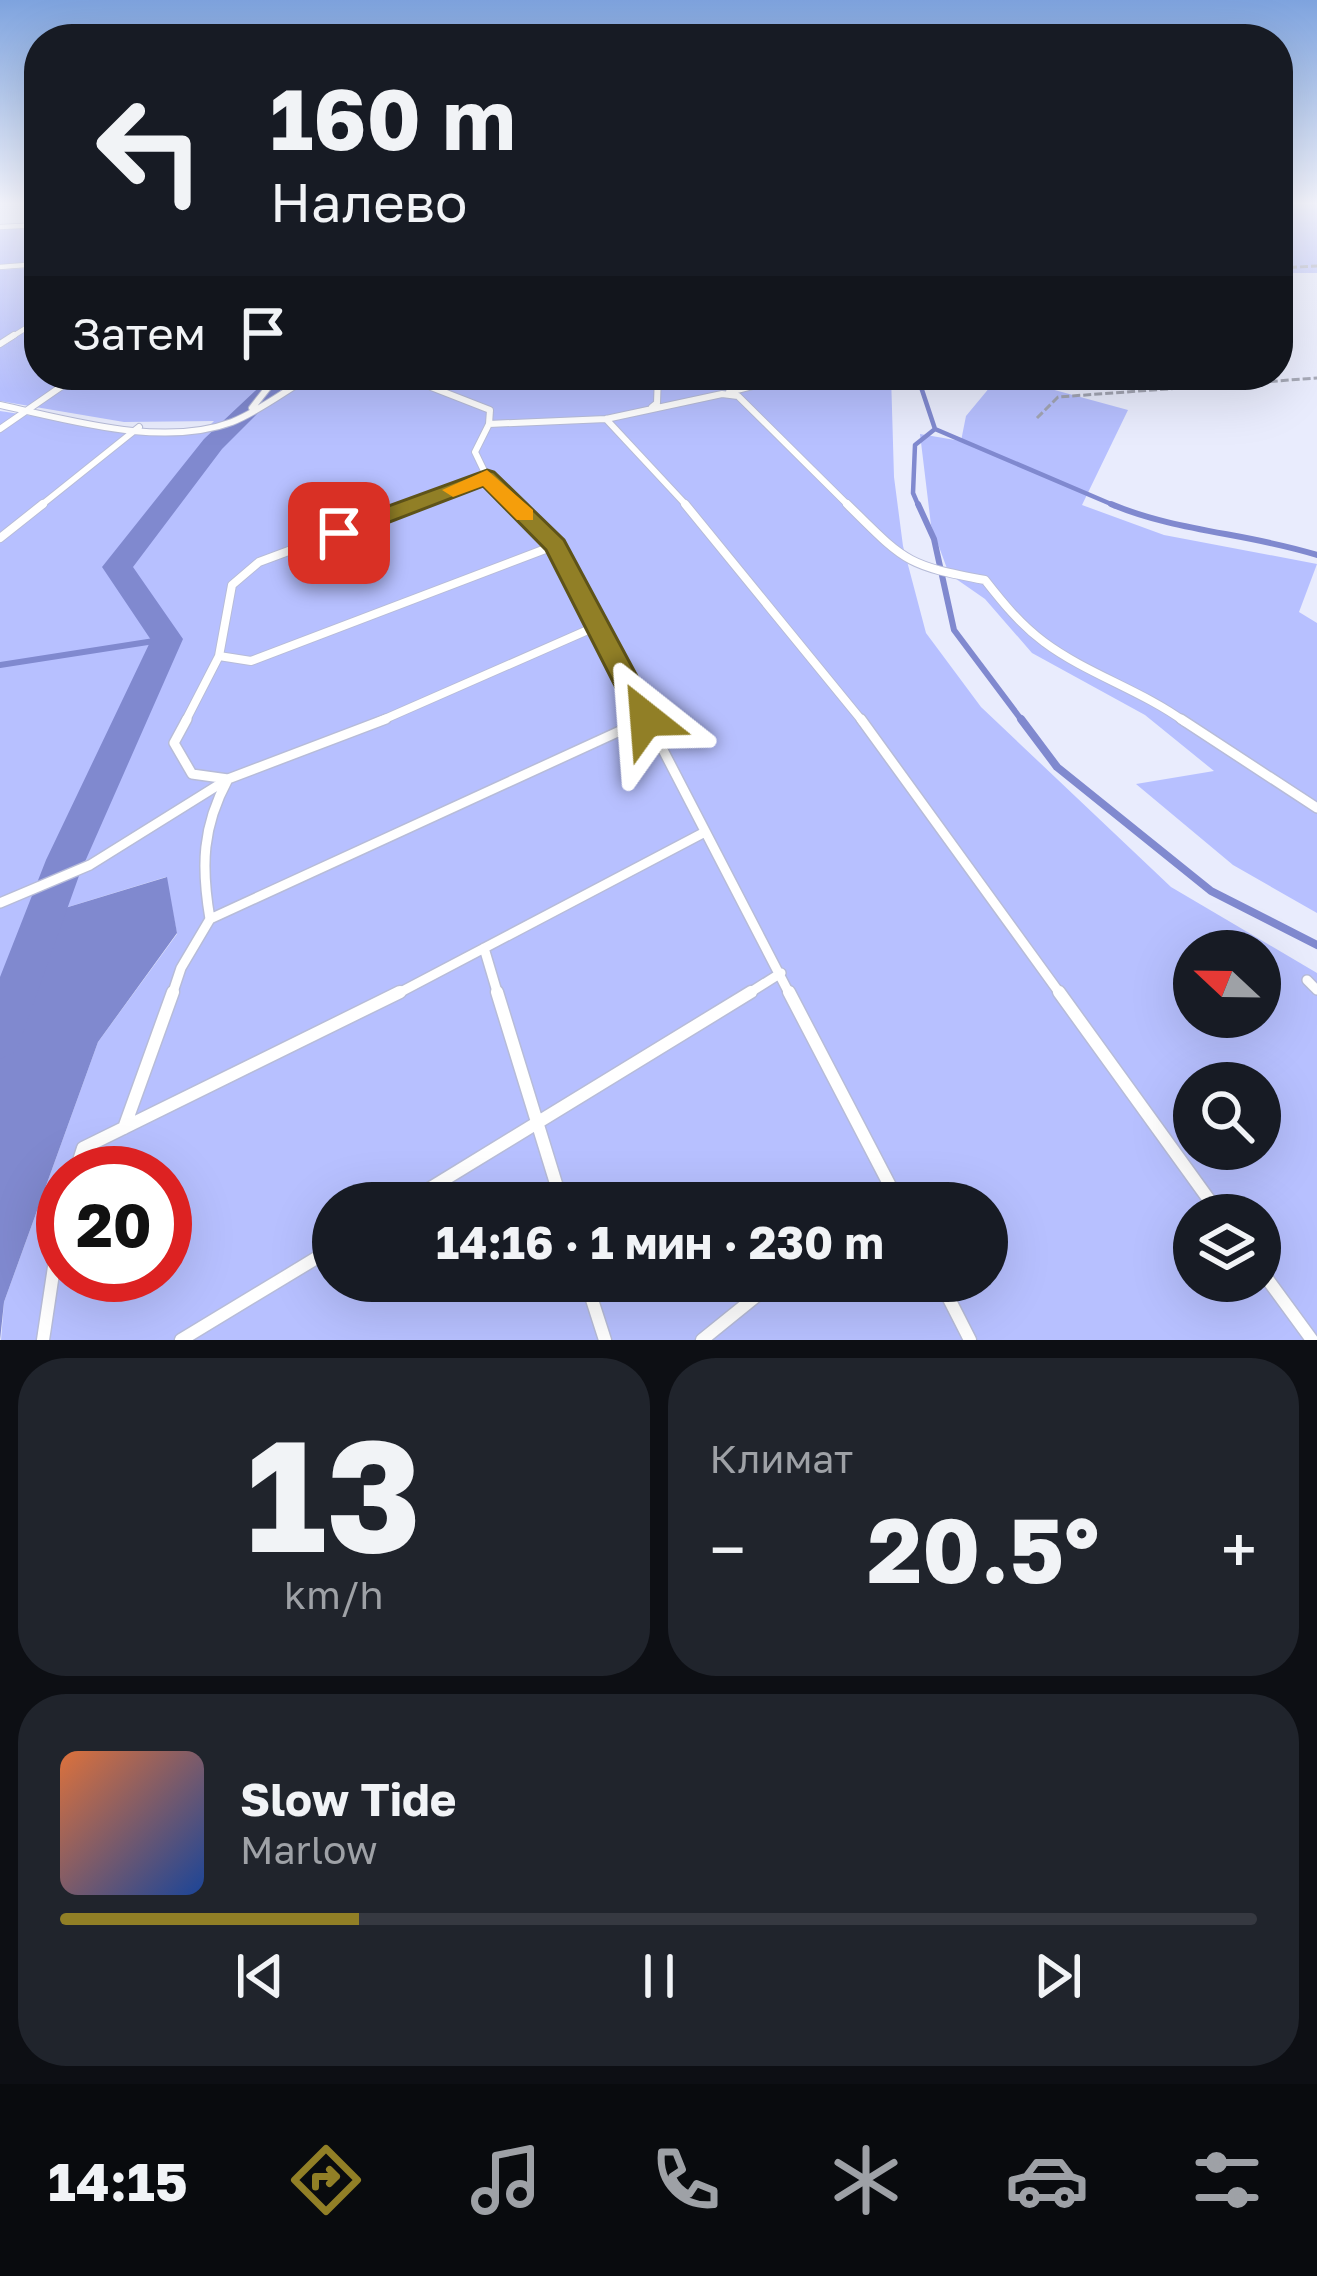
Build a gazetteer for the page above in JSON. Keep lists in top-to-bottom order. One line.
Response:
{"north":"left","page":{"turn":["160 m","Налево"],"then":"Затем","limit":"20","trip":"14:16 · 1 мин · 230 m","tile":[["13","km/h"],"Климат"],"heat":["−","20.5°","+"],"song":["Slow Tide","Marlow"],"tabs":"14:15"}}
